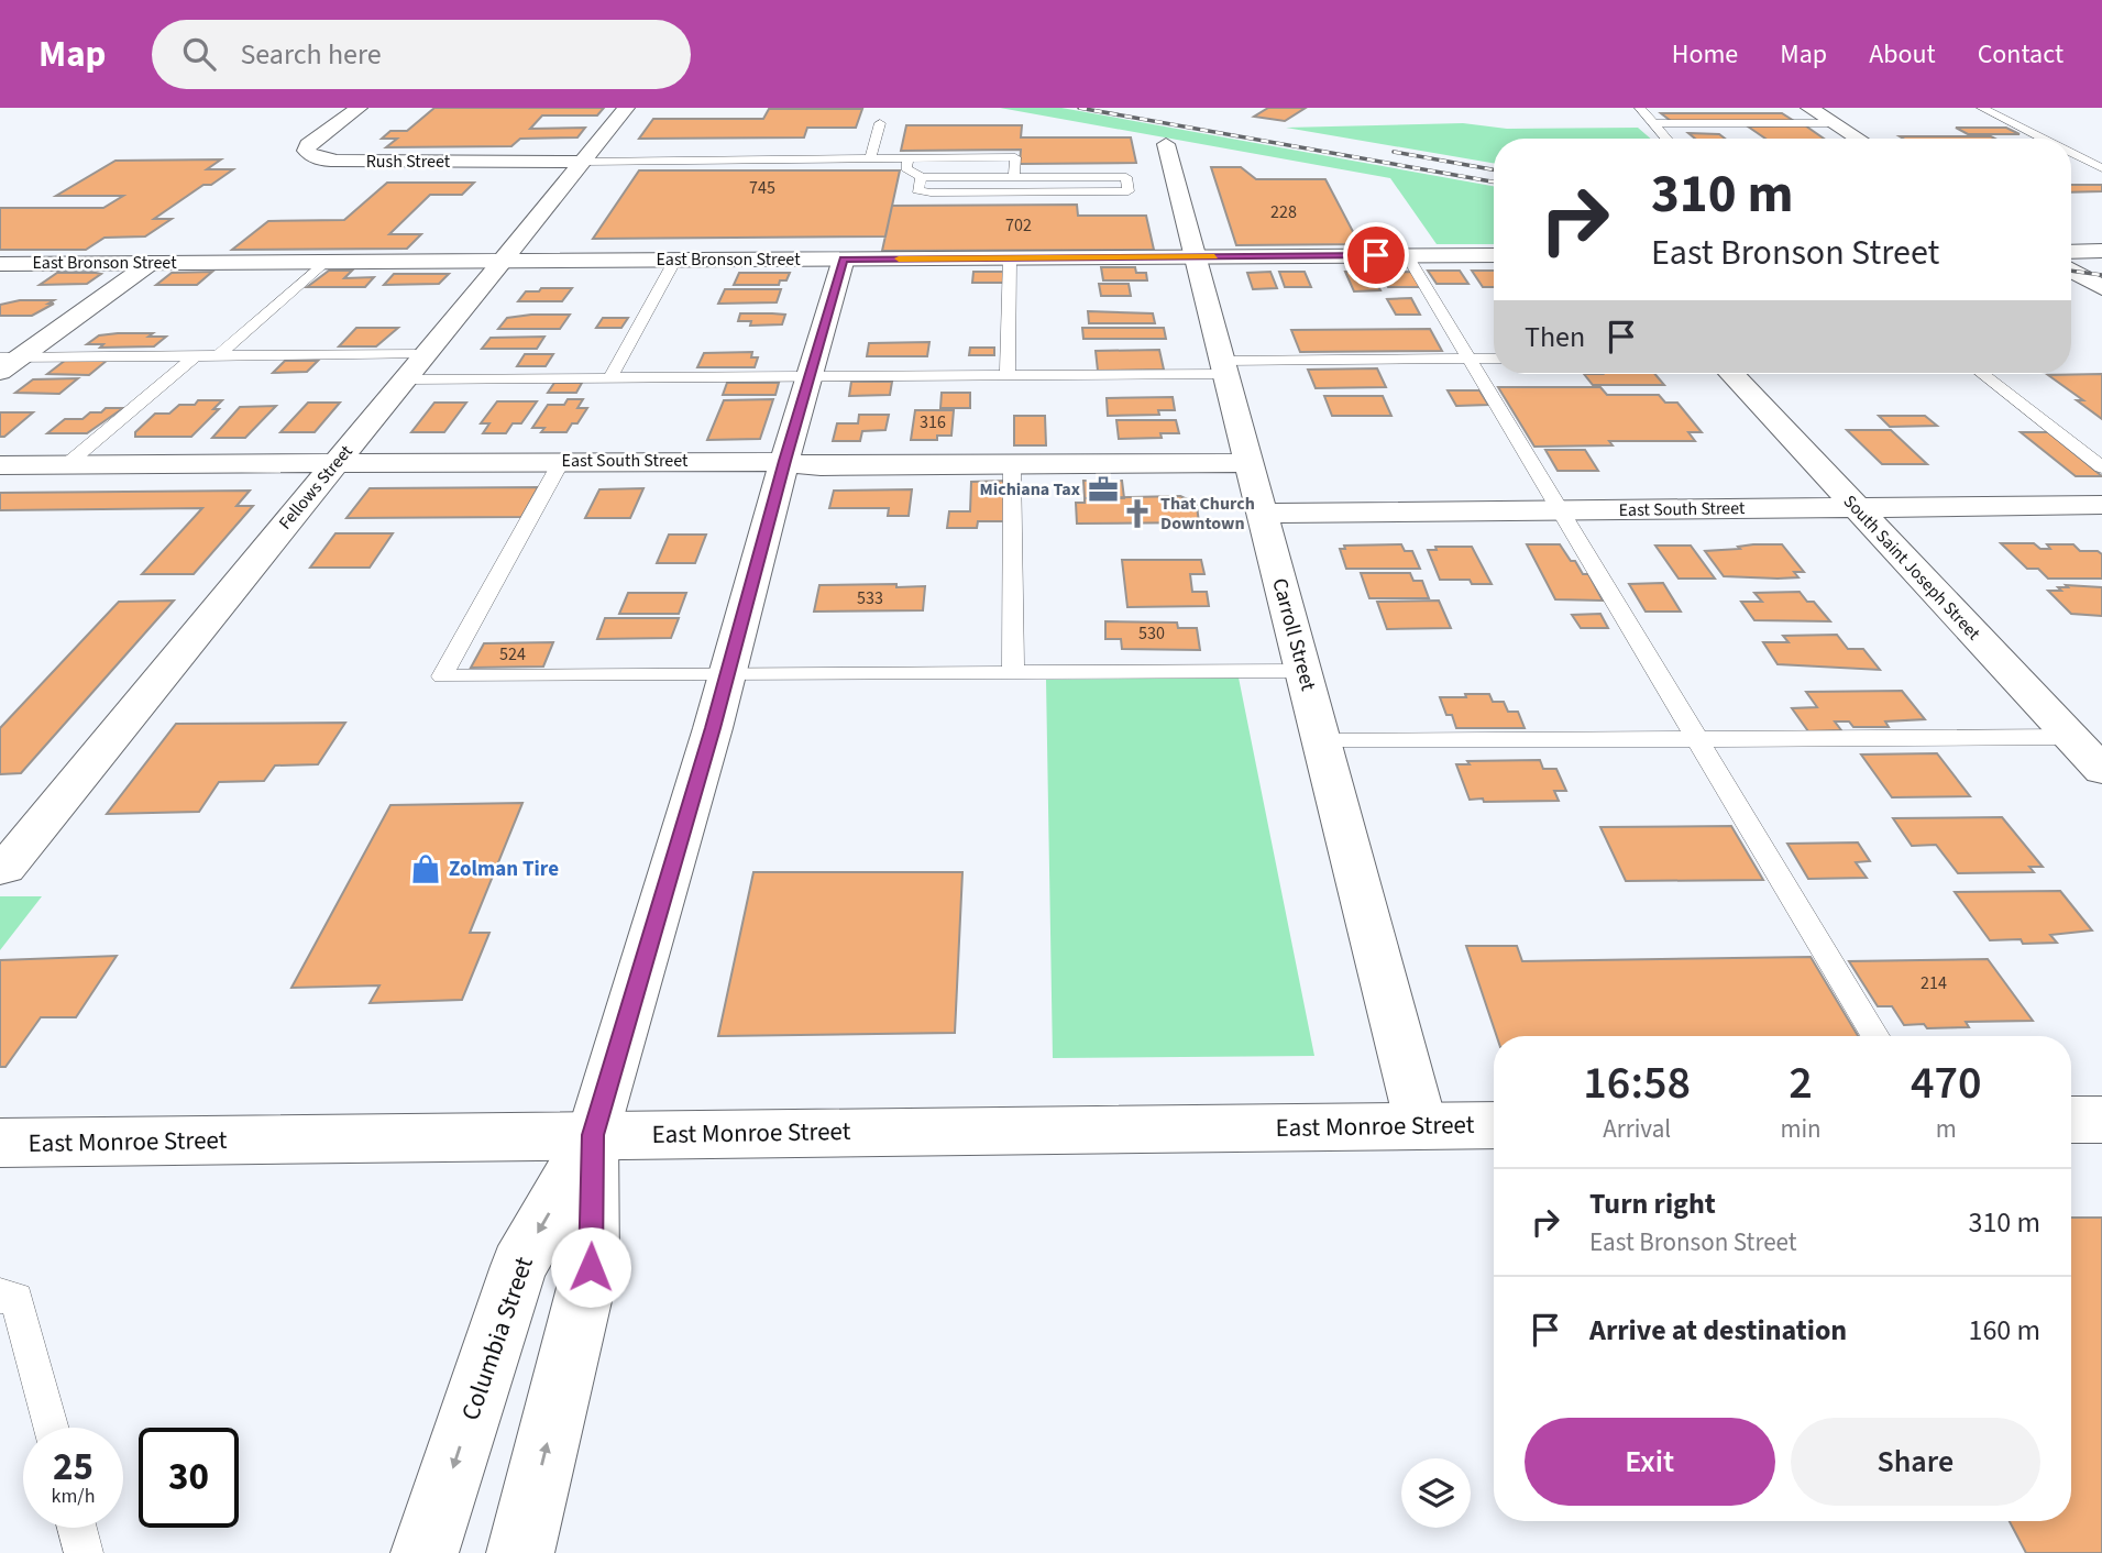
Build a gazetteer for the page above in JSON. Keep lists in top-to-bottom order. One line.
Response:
{"streets":{"street":["Rush Street","East Bronson Street","East South Street","Fellows Street","South Saint Joseph Street","Carroll Street","East Monroe Street","Columbia Street"]},"crossings":[["Rush Street","Fellows Street"],["East Bronson Street","Fellows Street"],["East Bronson Street","Carroll Street"],["East Bronson Street","Columbia Street"],["East South Street","Fellows Street"],["East South Street","South Saint Joseph Street"],["East South Street","Carroll Street"],["East South Street","Columbia Street"],["Carroll Street","East Monroe Street"],["East Monroe Street","Columbia Street"]],"places":{"office":["Michiana Tax"],"church":["That Church Downtown"],"shop":["Zolman Tire"]},"house_numbers":["745","228","702","316","533","530","524","214"],"page":{"header":"Map","search":"Search here","nav":["Home","Map","About","Contact"],"turn":["310 m","East Bronson Street"],"then":"Then","eta":["16:58","Arrival","2","min","470","m"],"list":[{"name":"Turn right","note":"East Bronson Street","value":"310 m"},{"name":"Arrive at destination","value":"160 m"}],"buttons":["Exit","Share"],"speed":"25 km/h","limit":"30"}}
